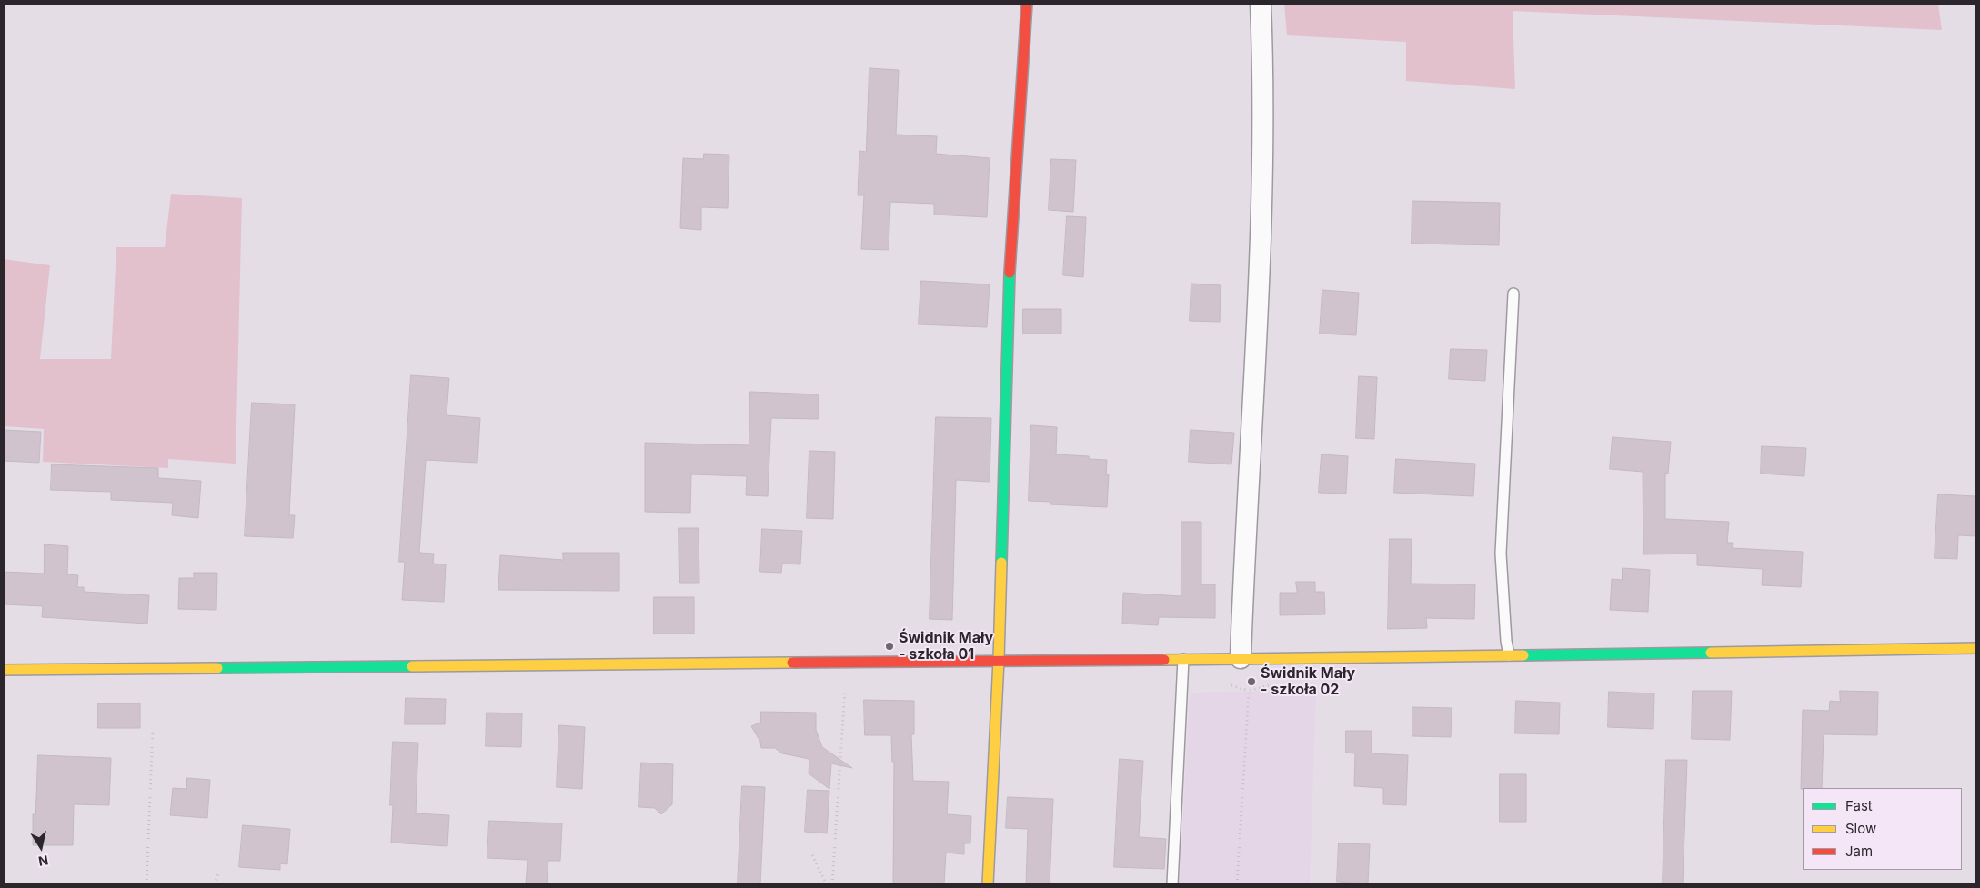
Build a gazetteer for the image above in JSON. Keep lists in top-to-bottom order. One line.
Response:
{"places":["Świdnik Mały - szkoła 01","Świdnik Mały - szkoła 02"],"legend":["Fast","Slow","Jam"],"north":"bottom"}
